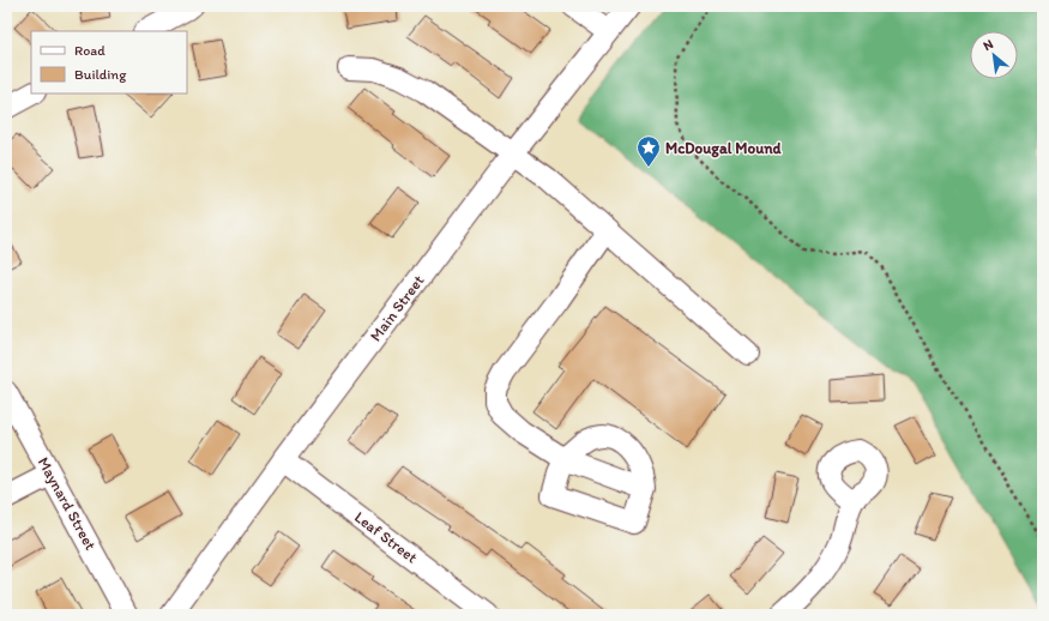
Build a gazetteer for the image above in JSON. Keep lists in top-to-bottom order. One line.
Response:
{"streets":{"street":["Main Street","Maynard Street","Leaf Street"]},"crossings":[["Main Street","Leaf Street"]],"places":{"place":["McDougal Mound"]},"legend":["Road","Building"],"north":"top left"}
